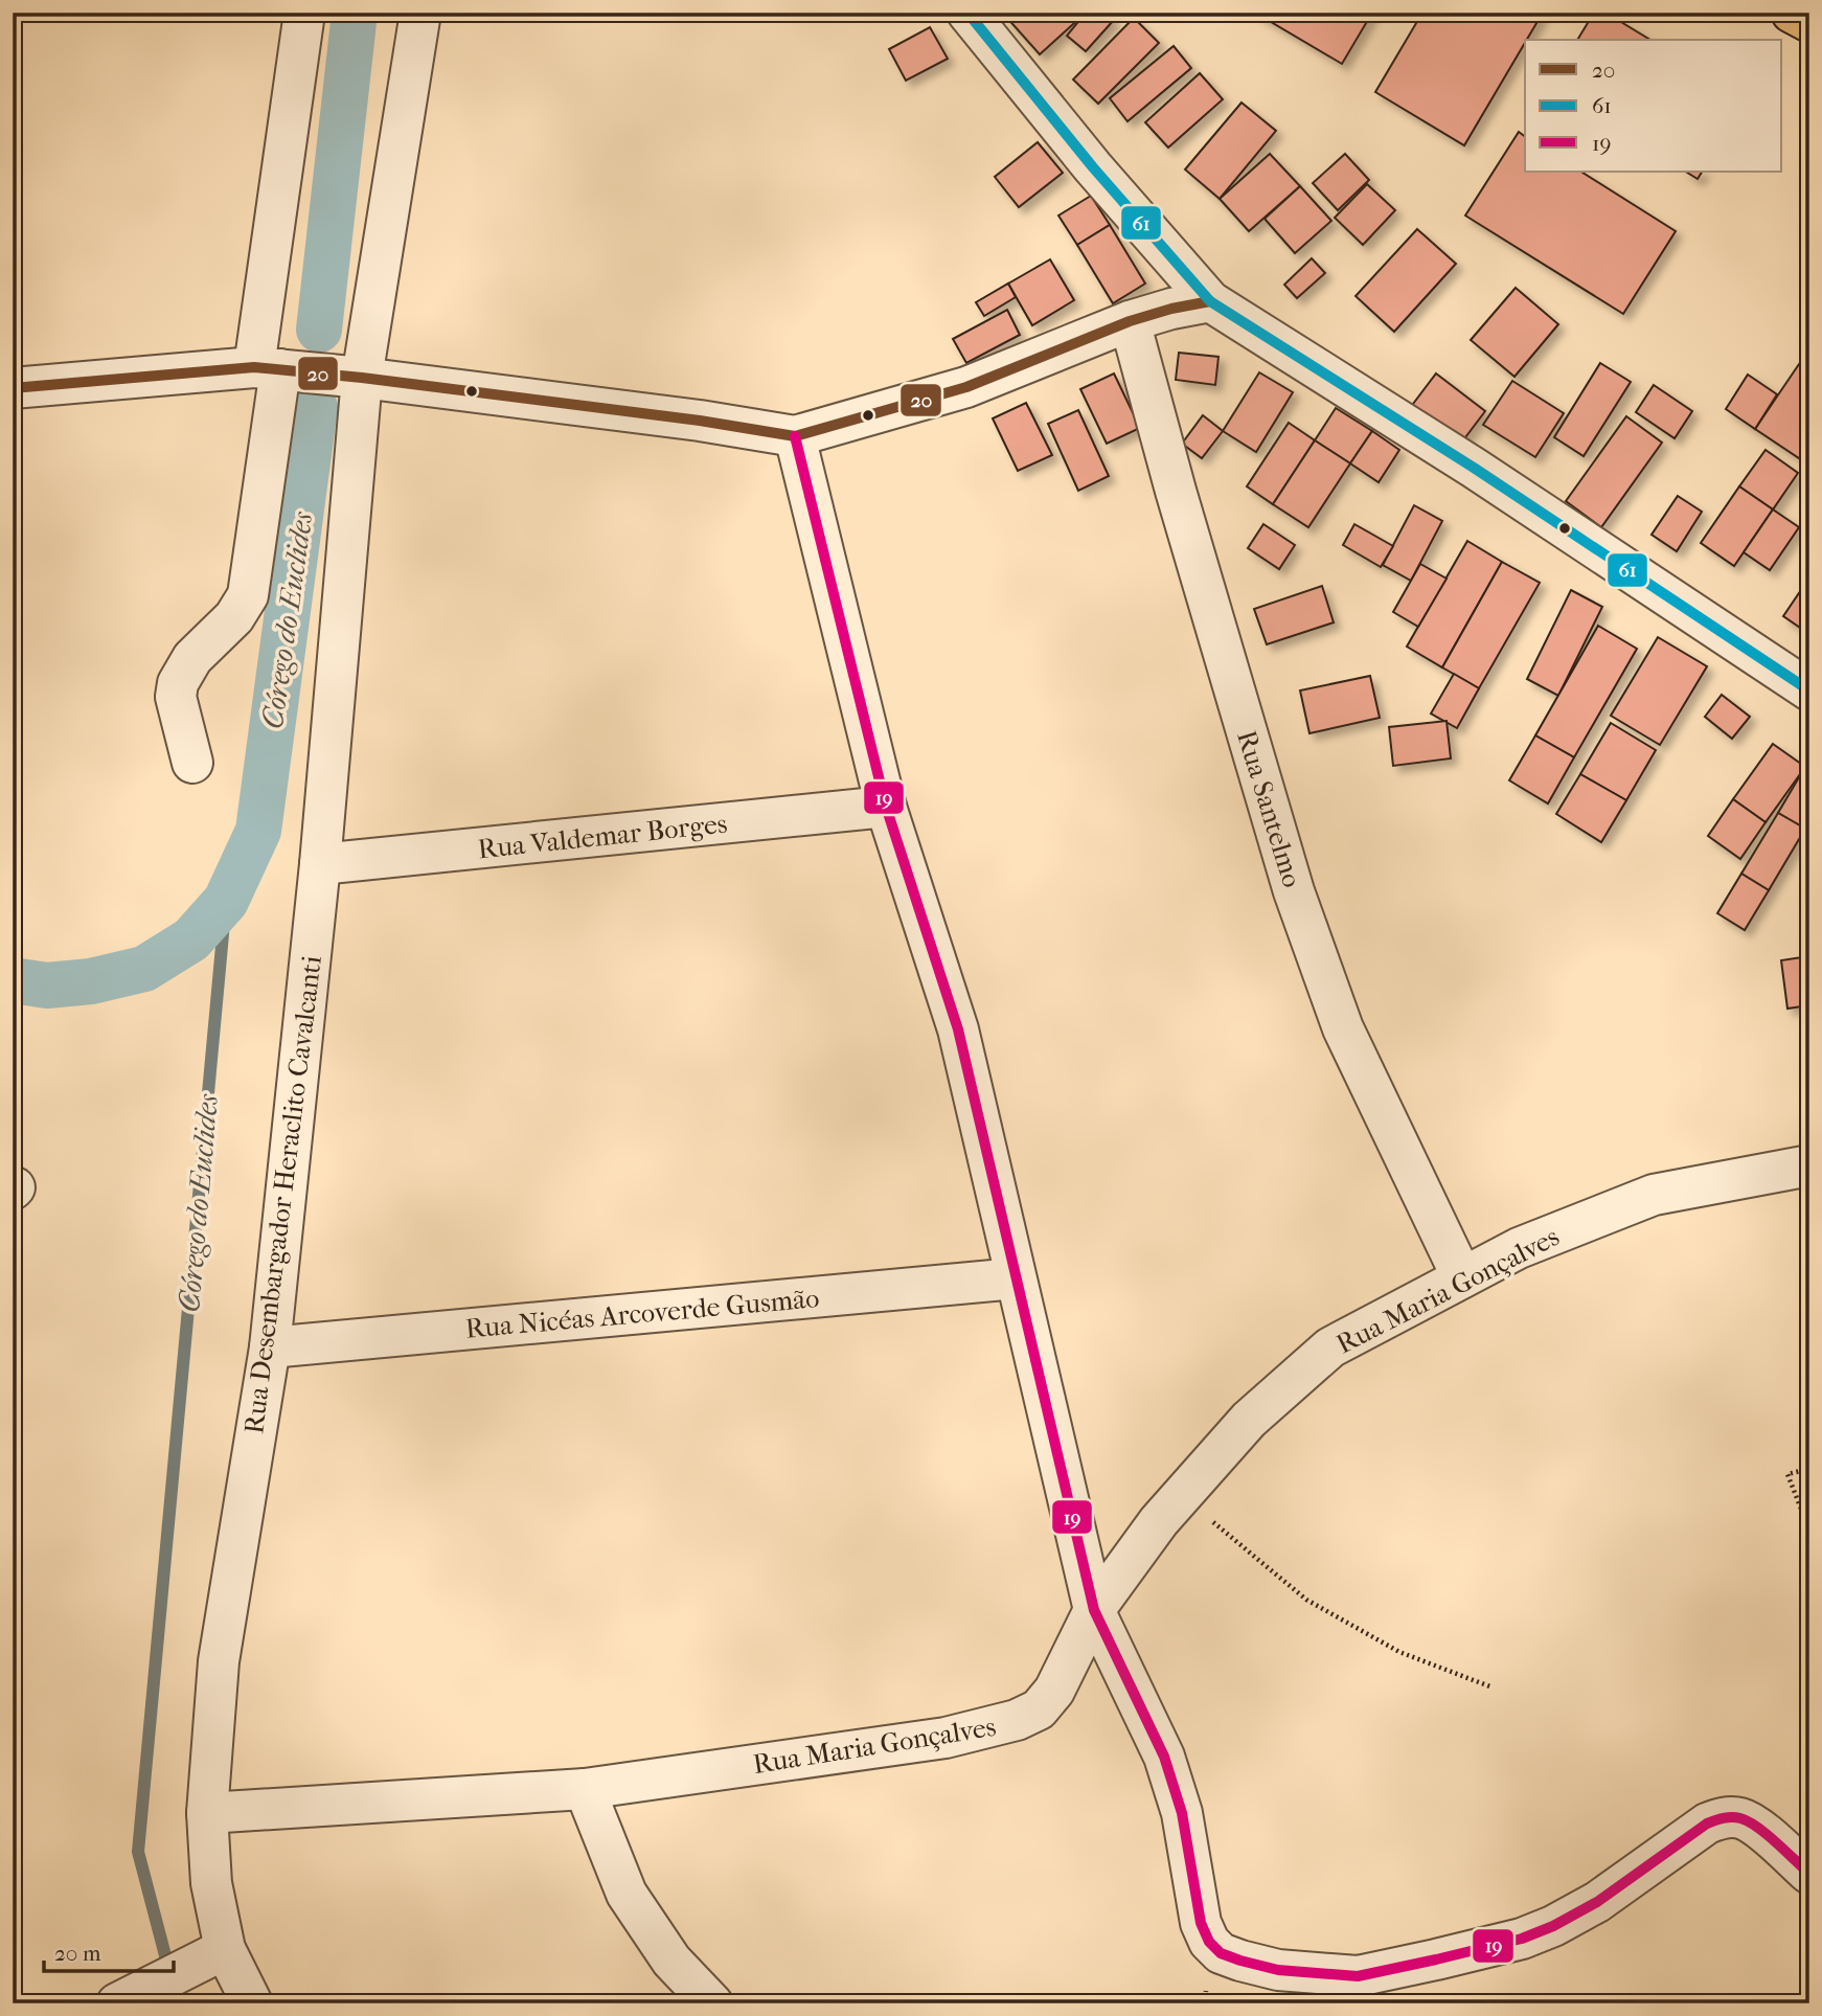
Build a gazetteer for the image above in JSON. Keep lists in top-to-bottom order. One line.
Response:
{"streets":{"street":["Rua Santelmo","Rua Valdemar Borges","Rua Desembargador Heraclito Cavalcanti","Rua Maria Gonçalves","Rua Nicéas Arcoverde Gusmão"]},"crossings":[["Rua Santelmo","Rua Maria Gonçalves"],["Rua Valdemar Borges","Rua Desembargador Heraclito Cavalcanti"],["Rua Desembargador Heraclito Cavalcanti","Rua Maria Gonçalves"],["Rua Desembargador Heraclito Cavalcanti","Rua Nicéas Arcoverde Gusmão"]],"water":["Córego do Euclides"],"lines":["transit line 61","transit line 20","transit line 19"],"legend":["20","61","19"],"scale_bar":"20 m"}
